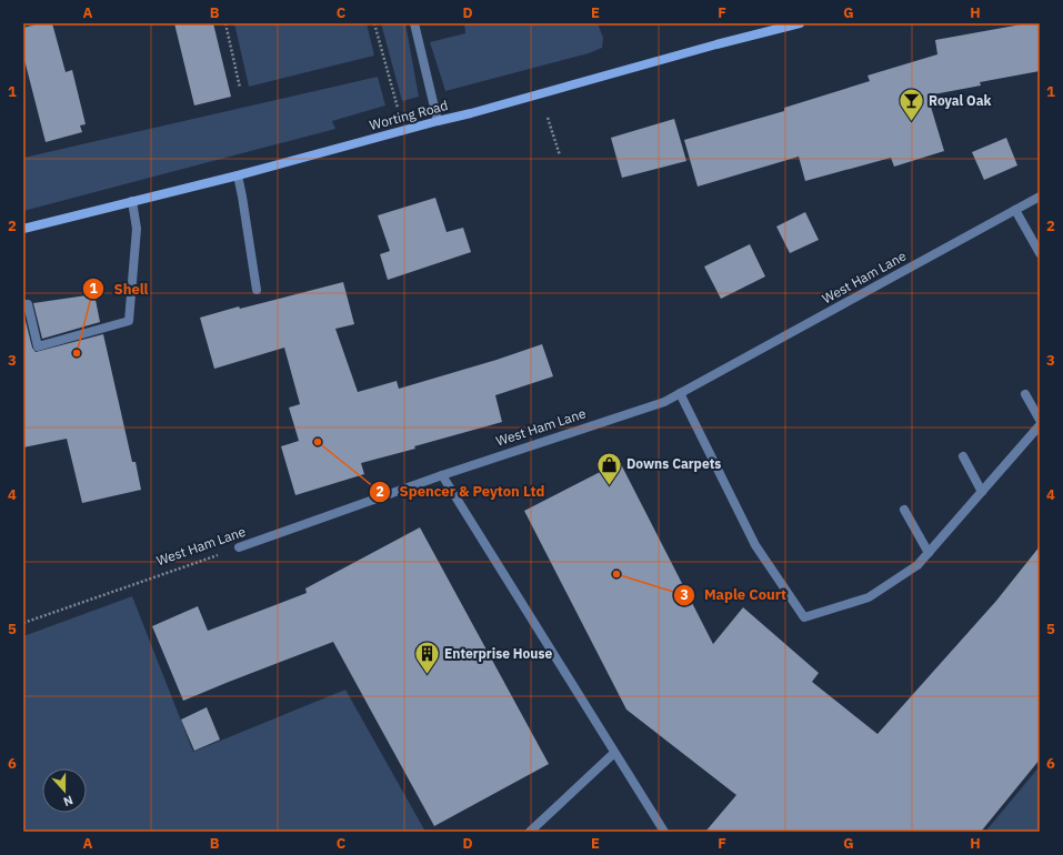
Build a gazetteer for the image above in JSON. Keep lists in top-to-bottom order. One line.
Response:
{"streets":{"main road":["Worting Road"],"street":["West Ham Lane"]},"places":{"bar":["Royal Oak"],"other":["Shell","Spencer & Peyton Ltd","Maple Court"],"shop":["Downs Carpets"],"building":["Enterprise House"]},"north":"bottom","grid":{"columns":["A","B","C","D","E","F","G","H"],"rows":["1","2","3","4","5","6"]}}
